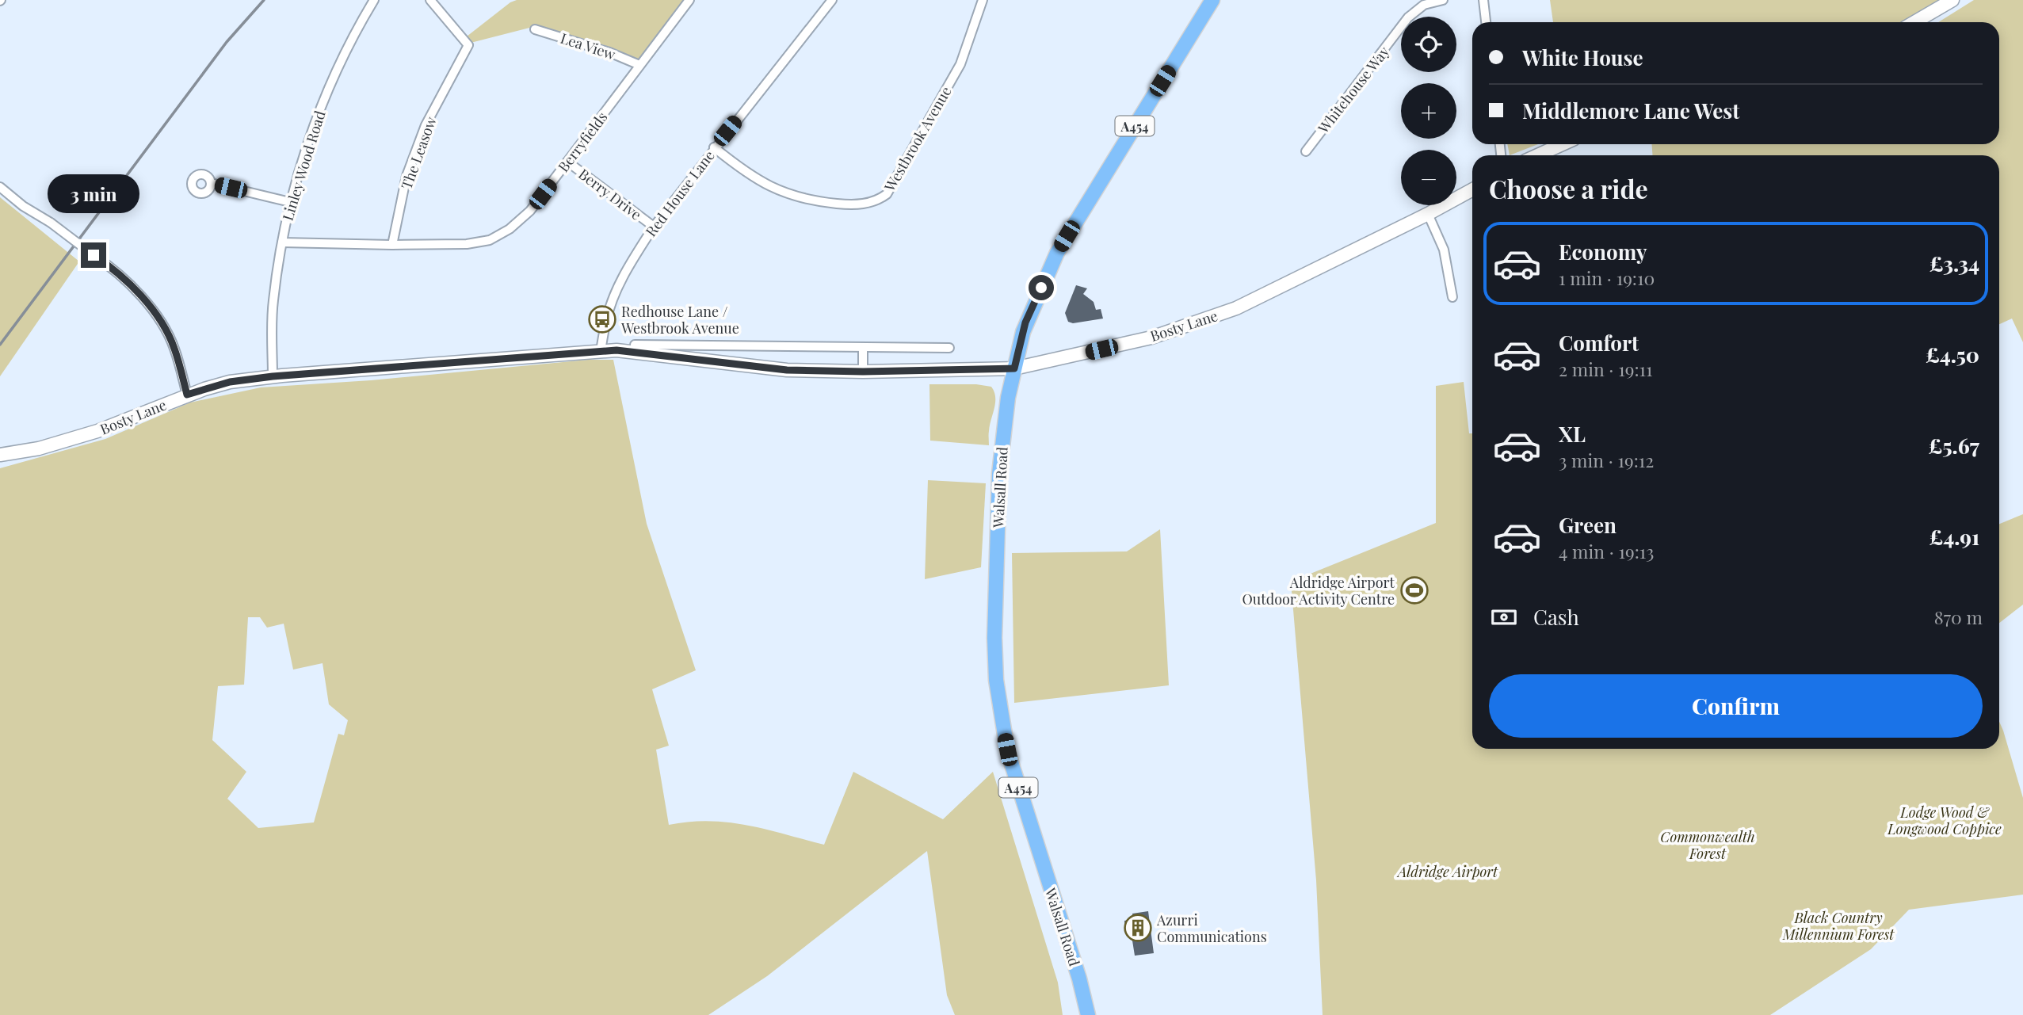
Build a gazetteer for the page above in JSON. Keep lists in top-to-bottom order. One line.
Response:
{"streets":{"main road":["A454","Bosty Lane","Walsall Road"],"street":["Lea View","Whitehouse Way","Westbrook Avenue","Berryfields","The Leasow","Linley Wood Road","Red House Lane","Berry Drive"]},"crossings":[["Lea View","Berryfields"],["Westbrook Avenue","Red House Lane"],["Berryfields","The Leasow"],["Berryfields","Linley Wood Road"],["Berryfields","Berry Drive"],["Linley Wood Road","Bosty Lane"],["Red House Lane","Berry Drive"],["Red House Lane","Bosty Lane"],["Bosty Lane","Walsall Road"]],"parks":["Lodge Wood & Longwood Coppice","Commonwealth Forest","Aldridge Airport","Black Country Millennium Forest"],"places":{"bus stop":["Redhouse Lane / Westbrook Avenue"],"sports":["Aldridge Airport Outdoor Activity Centre"],"building":["Azurri Communications"]},"page":{"map_buttons":["+","−"],"banner":["White House","Middlemore Lane West"],"heading":"Choose a ride","bubble":"3 min","list":[{"name":"Economy","note":"1 min · 19:10","value":"£3.34"},{"name":"Comfort","note":"2 min · 19:11","value":"£4.50"},{"name":"XL","note":"3 min · 19:12","value":"£5.67"},{"name":"Green","note":"4 min · 19:13","value":"£4.91"}],"pay":["Cash","870 m"],"buttons":"Confirm"}}
